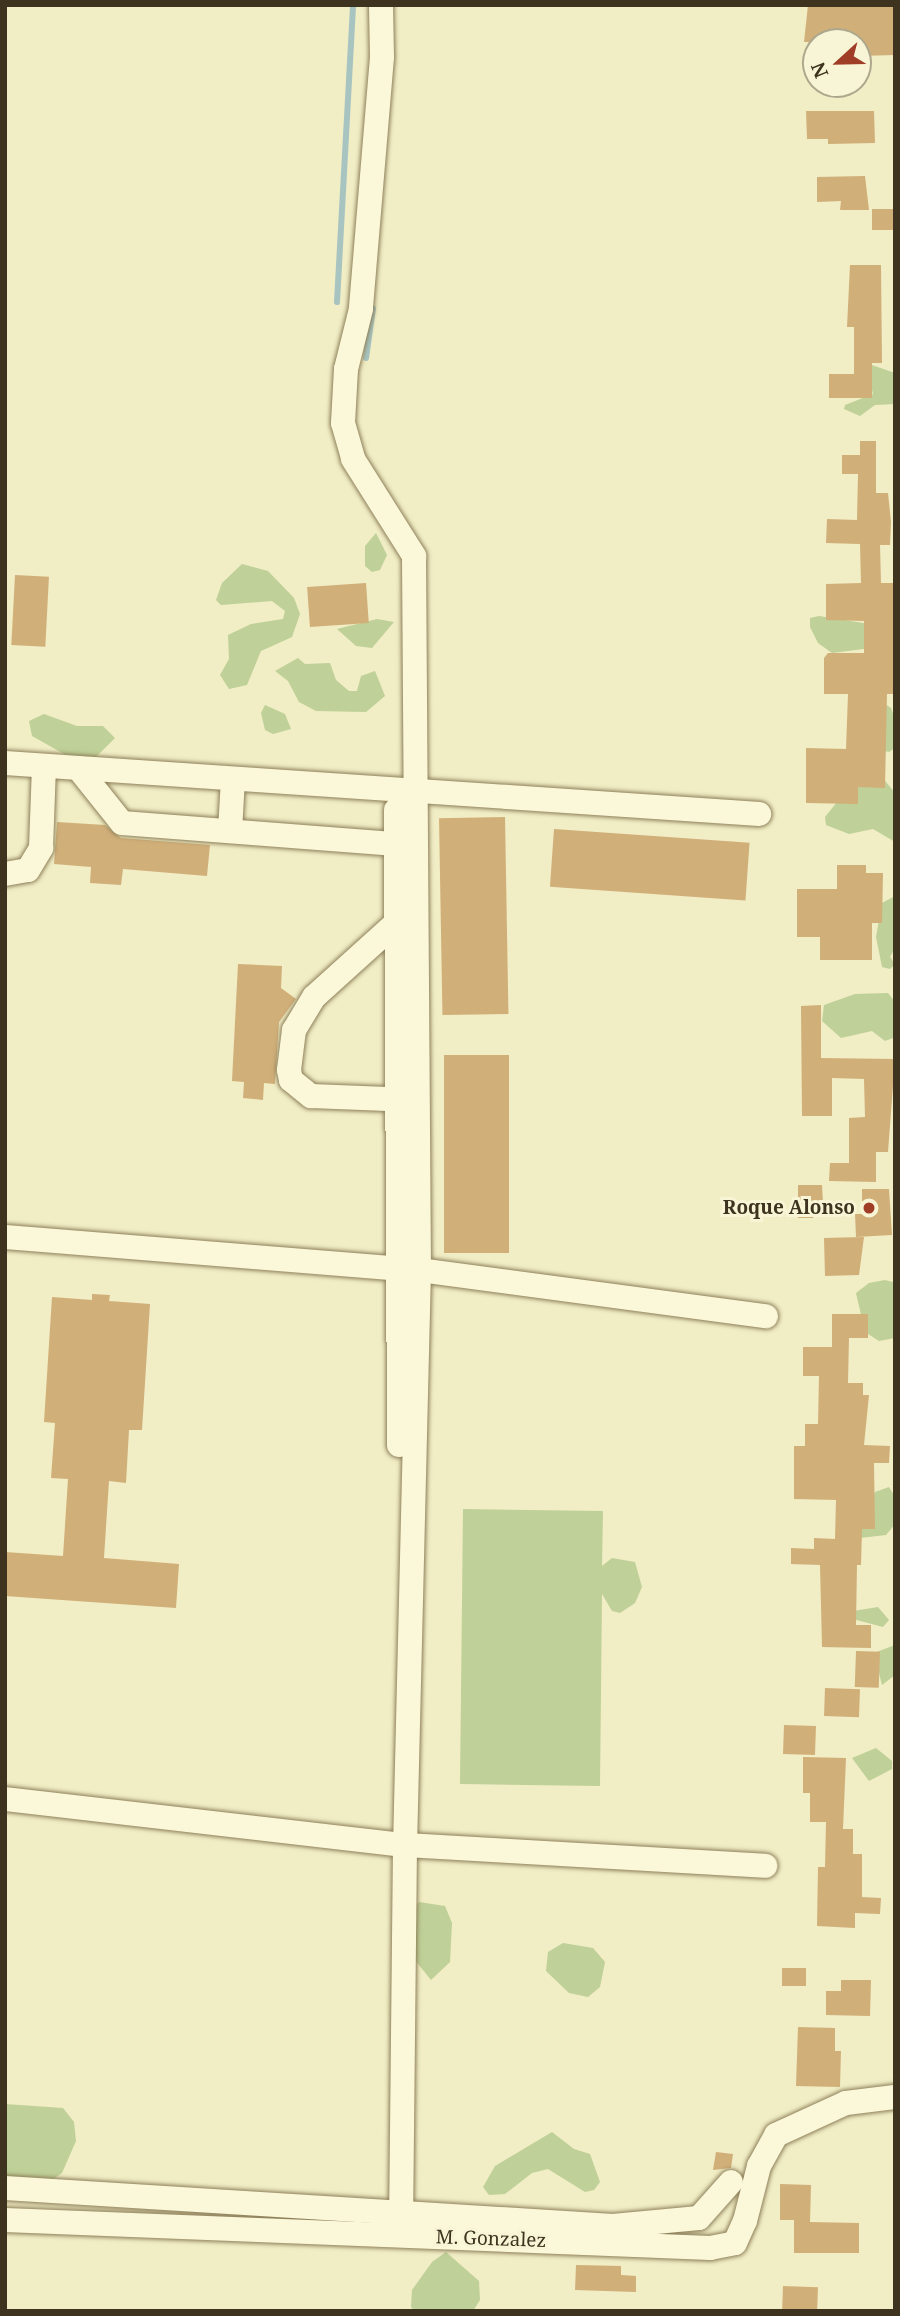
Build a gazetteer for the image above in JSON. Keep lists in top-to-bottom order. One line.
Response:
{"streets":{"street":["M. Gonzalez"]},"places":["Roque Alonso"],"north":"left"}
